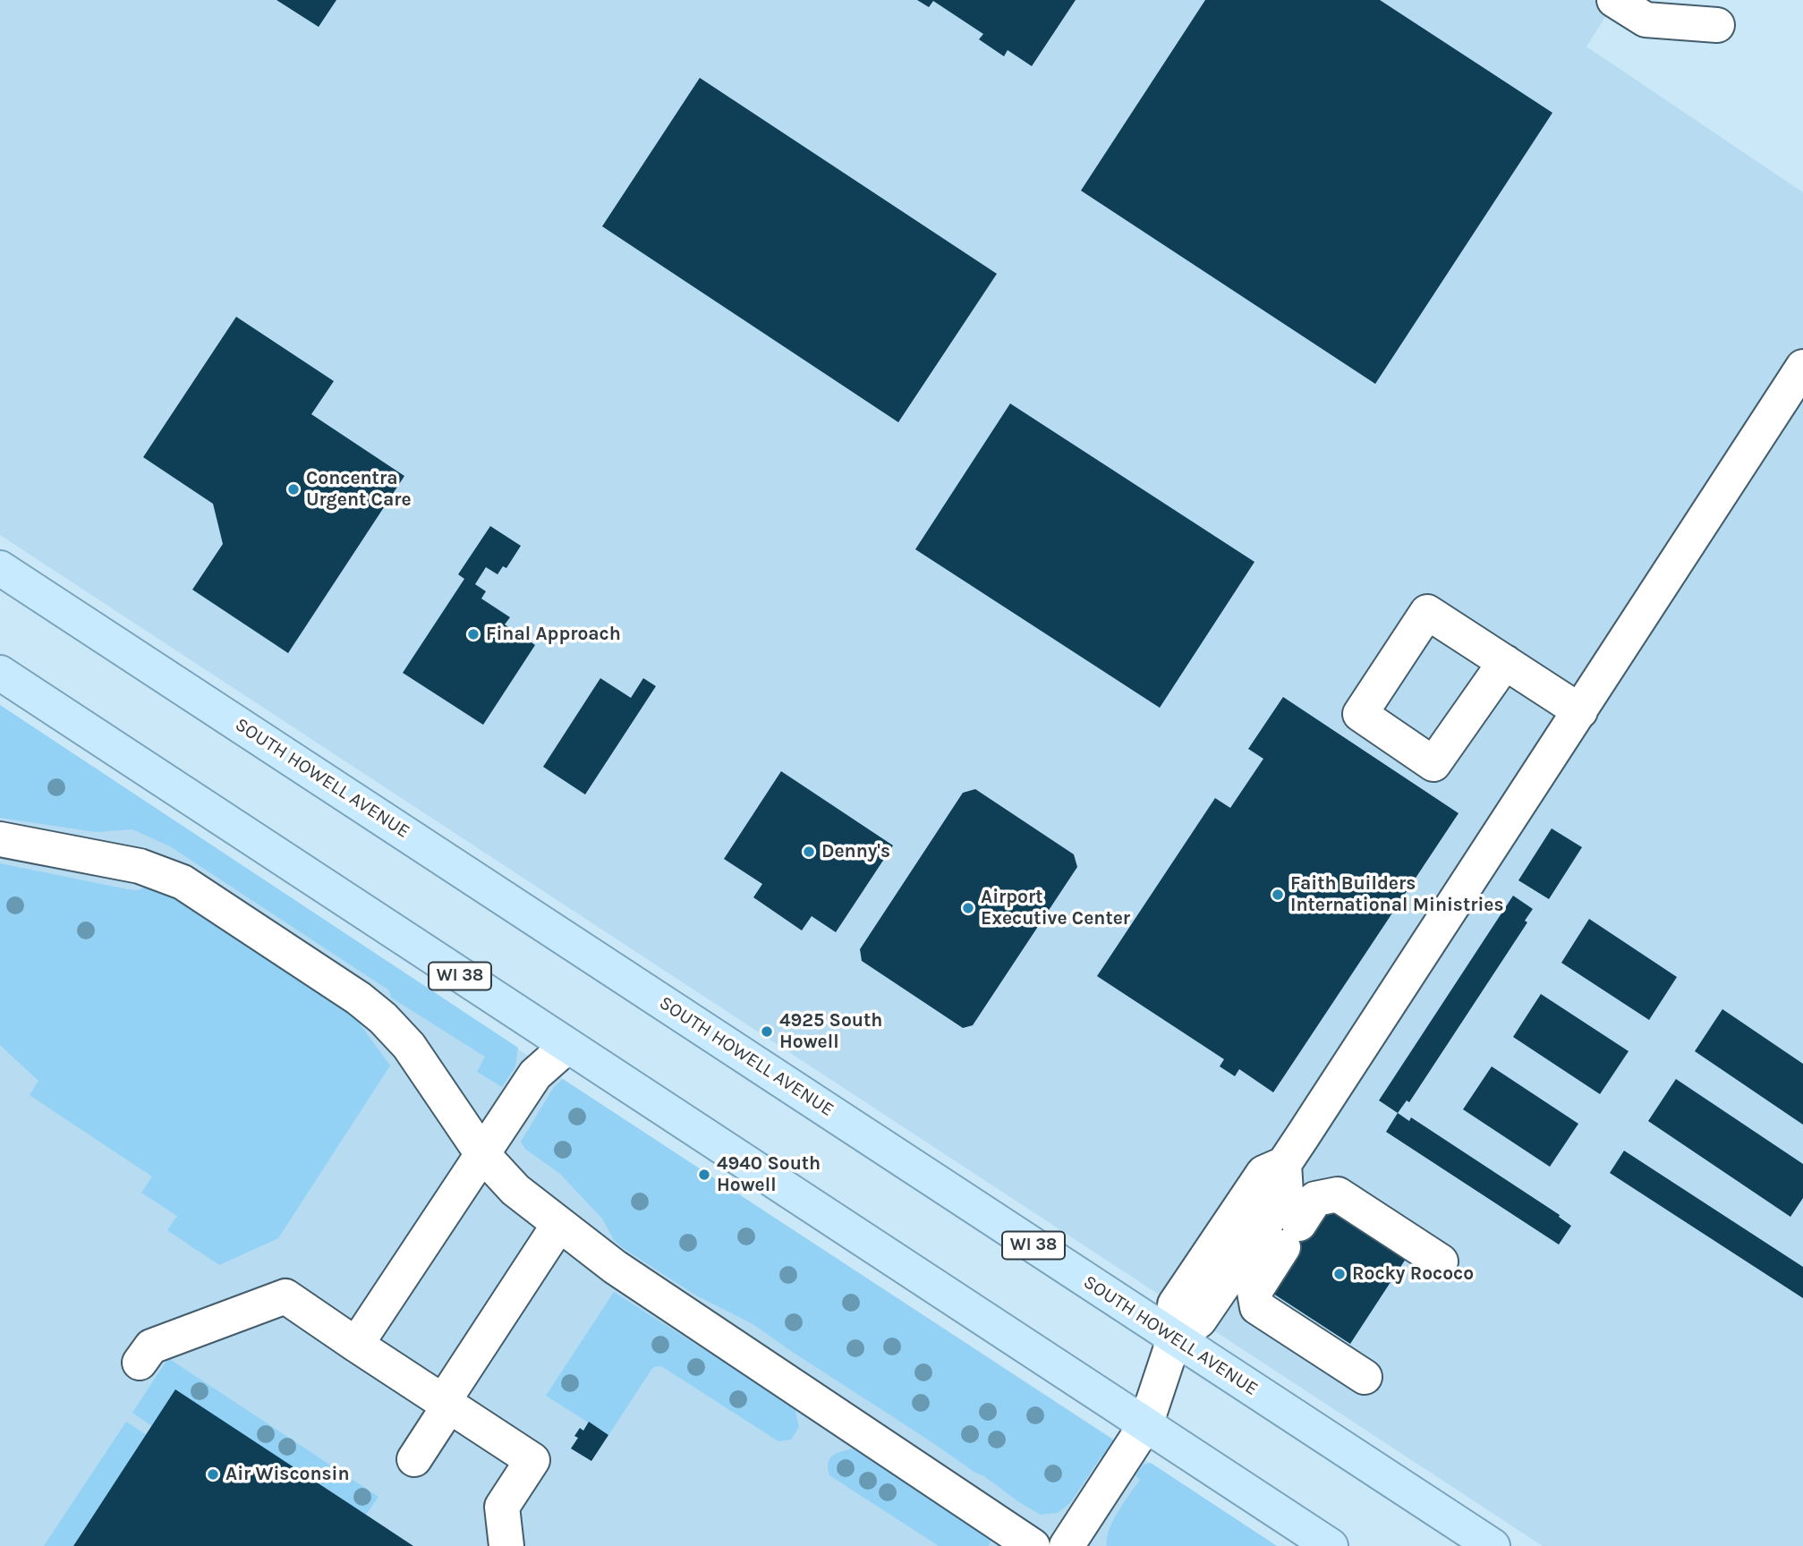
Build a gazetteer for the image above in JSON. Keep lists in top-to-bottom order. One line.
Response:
{"streets":{"main road":["SOUTH HOWELL AVENUE","WI 38"]},"places":["Concentra Urgent Care","Final Approach","Denny's","Faith Builders International Ministries","Airport Executive Center","4925 South Howell","4940 South Howell","Rocky Rococo","Air Wisconsin"]}
